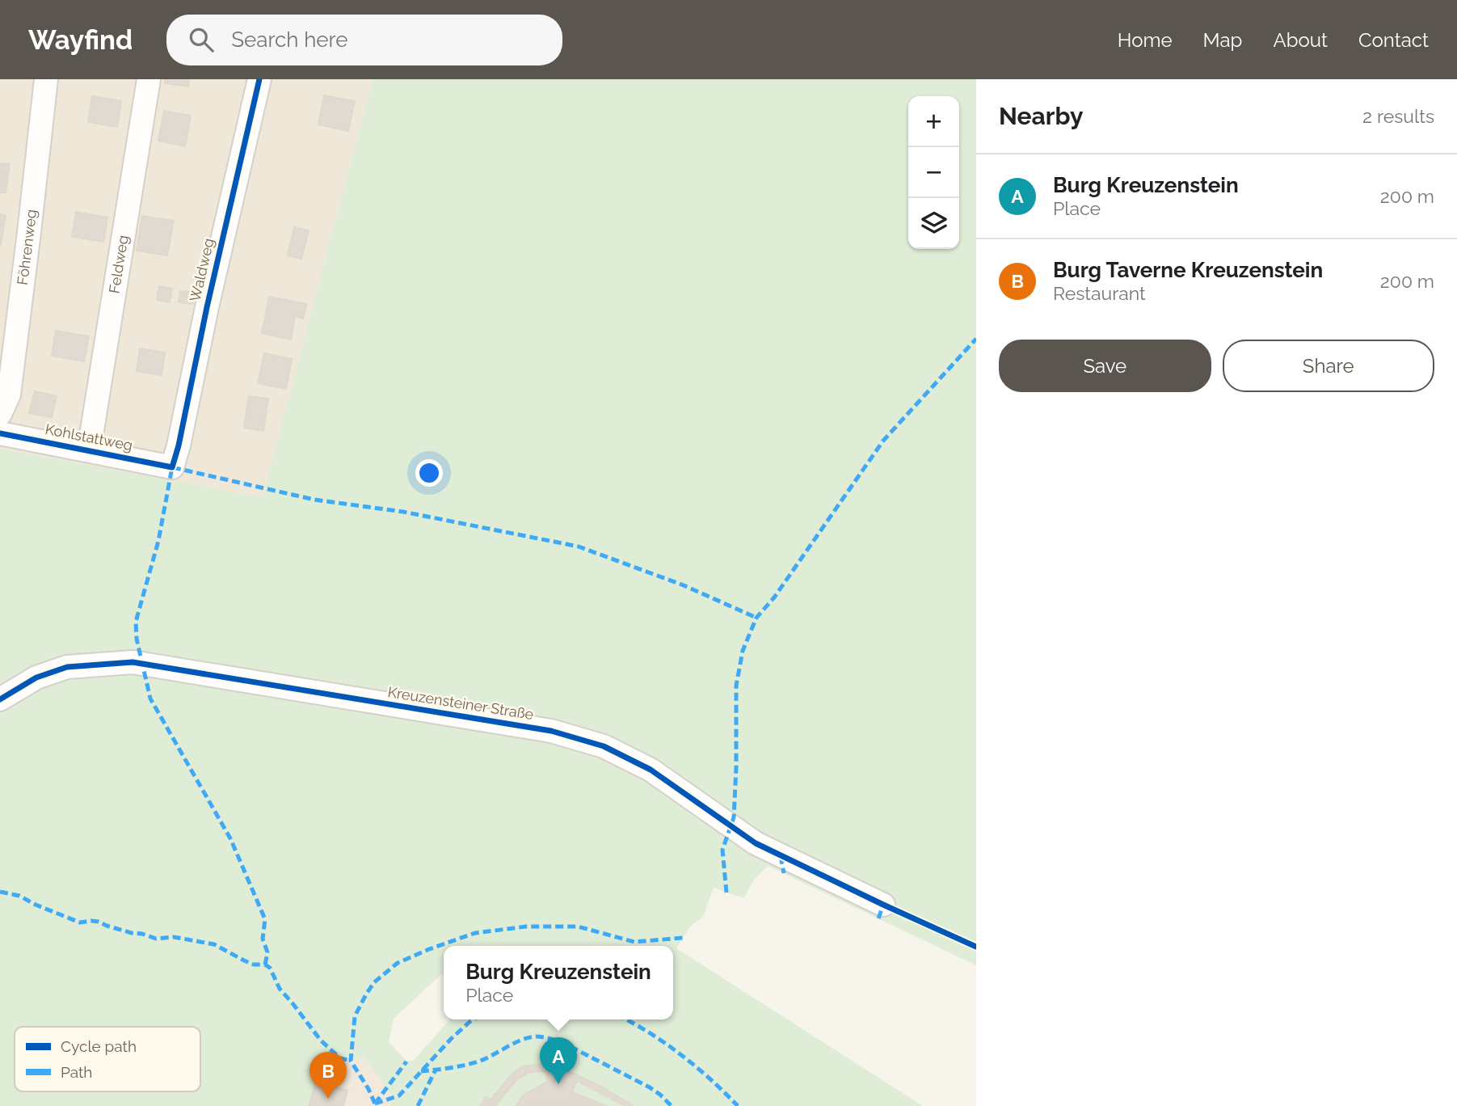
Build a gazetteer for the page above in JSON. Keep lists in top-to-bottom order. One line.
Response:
{"streets":{"street":["Föhrenweg","Feldweg","Waldweg","Kohlstattweg","Kreuzensteiner Straße"]},"crossings":[["Feldweg","Kohlstattweg"],["Waldweg","Kohlstattweg"]],"legend":["Cycle path","Path"],"page":{"header":"Wayfind","search":"Search here","nav":["Home","Map","About","Contact"],"heading":["Nearby","2 results"],"map_buttons":["+","−"],"list":[{"mark":"A","name":"Burg Kreuzenstein","note":"Place","value":"200 m"},{"mark":"B","name":"Burg Taverne Kreuzenstein","note":"Restaurant","value":"200 m"}],"buttons":["Save","Share"],"popup":["Burg Kreuzenstein","Place"],"pins":["A","B"]}}
